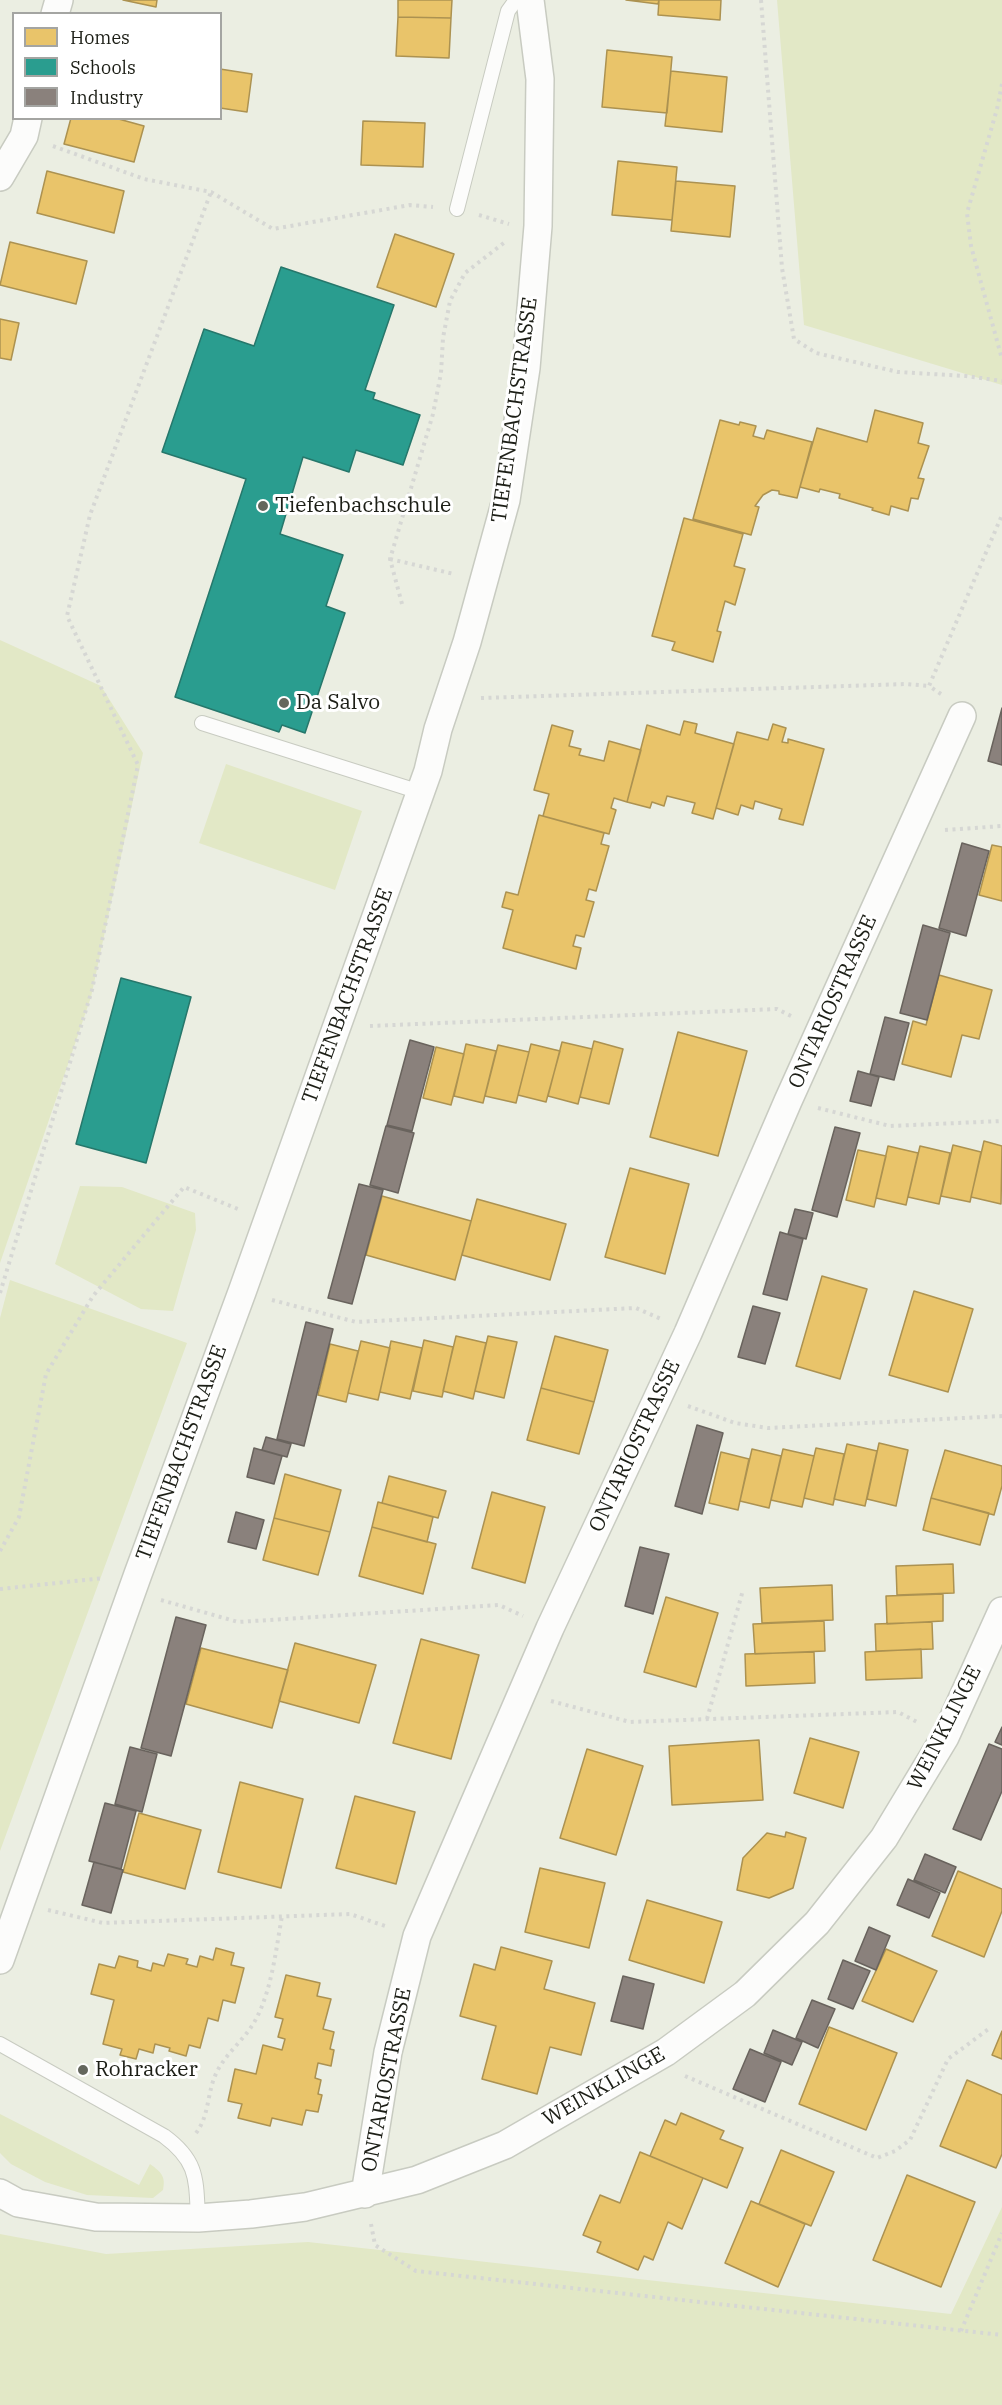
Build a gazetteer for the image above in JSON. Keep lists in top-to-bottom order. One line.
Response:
{"streets":{"street":["TIEFENBACHSTRASSE","ONTARIOSTRASSE","WEINKLINGE"]},"crossings":[["ONTARIOSTRASSE","WEINKLINGE"]],"places":["Tiefenbachschule","Da Salvo","Rohracker"],"legend":["Homes","Schools","Industry"]}
